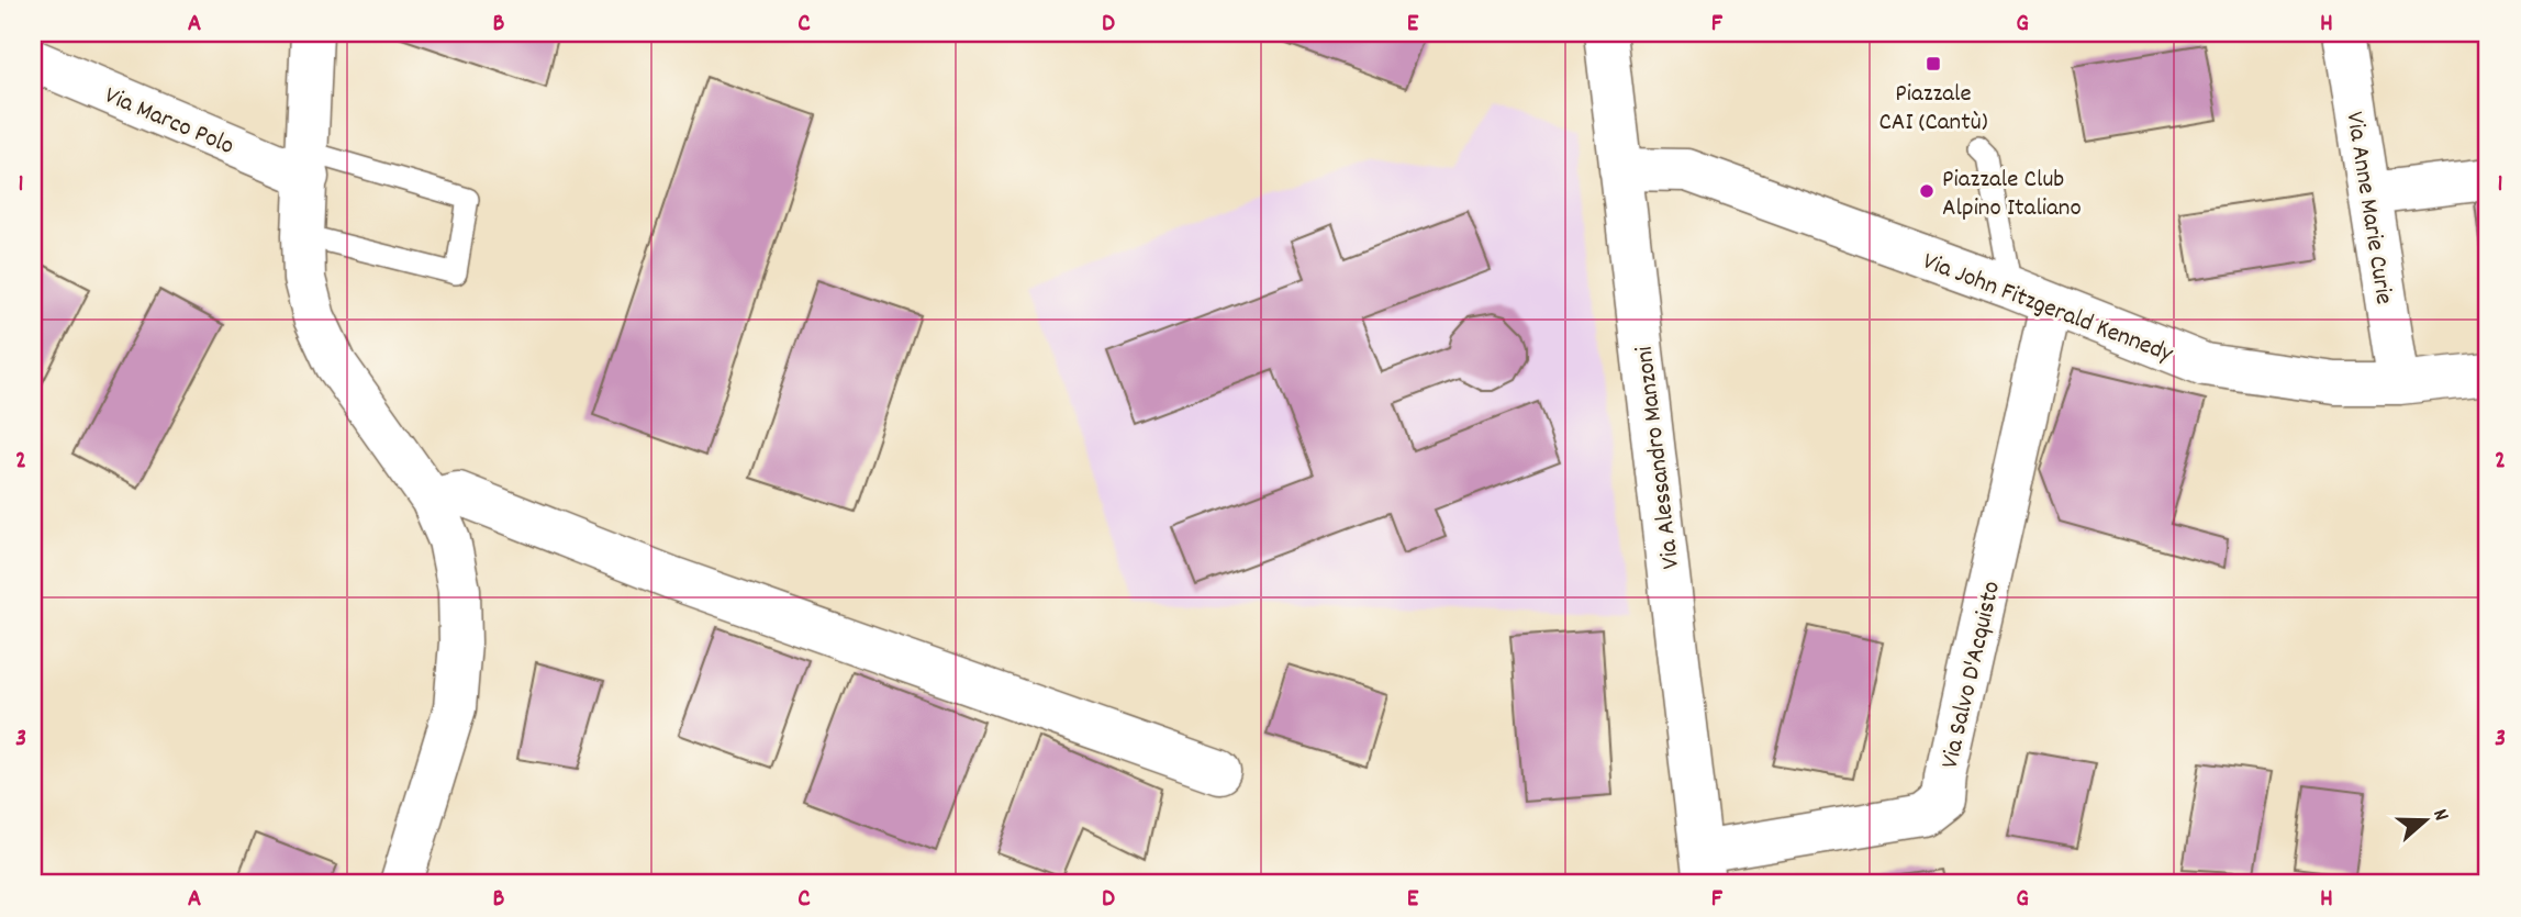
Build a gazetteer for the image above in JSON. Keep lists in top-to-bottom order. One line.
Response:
{"streets":{"street":["Via Marco Polo","Via Anne Marie Curie","Via John Fitzgerald Kennedy","Via Alessandro Manzoni","Via Salvo D'Acquisto"]},"crossings":[["Via Anne Marie Curie","Via John Fitzgerald Kennedy"],["Via John Fitzgerald Kennedy","Via Alessandro Manzoni"],["Via John Fitzgerald Kennedy","Via Salvo D'Acquisto"],["Via Alessandro Manzoni","Via Salvo D'Acquisto"]],"places":{"transit":["Piazzale CAI (Cantù)"],"other":["Piazzale Club Alpino Italiano"]},"north":"right","grid":{"columns":["A","B","C","D","E","F","G","H"],"rows":["1","2","3"]}}
